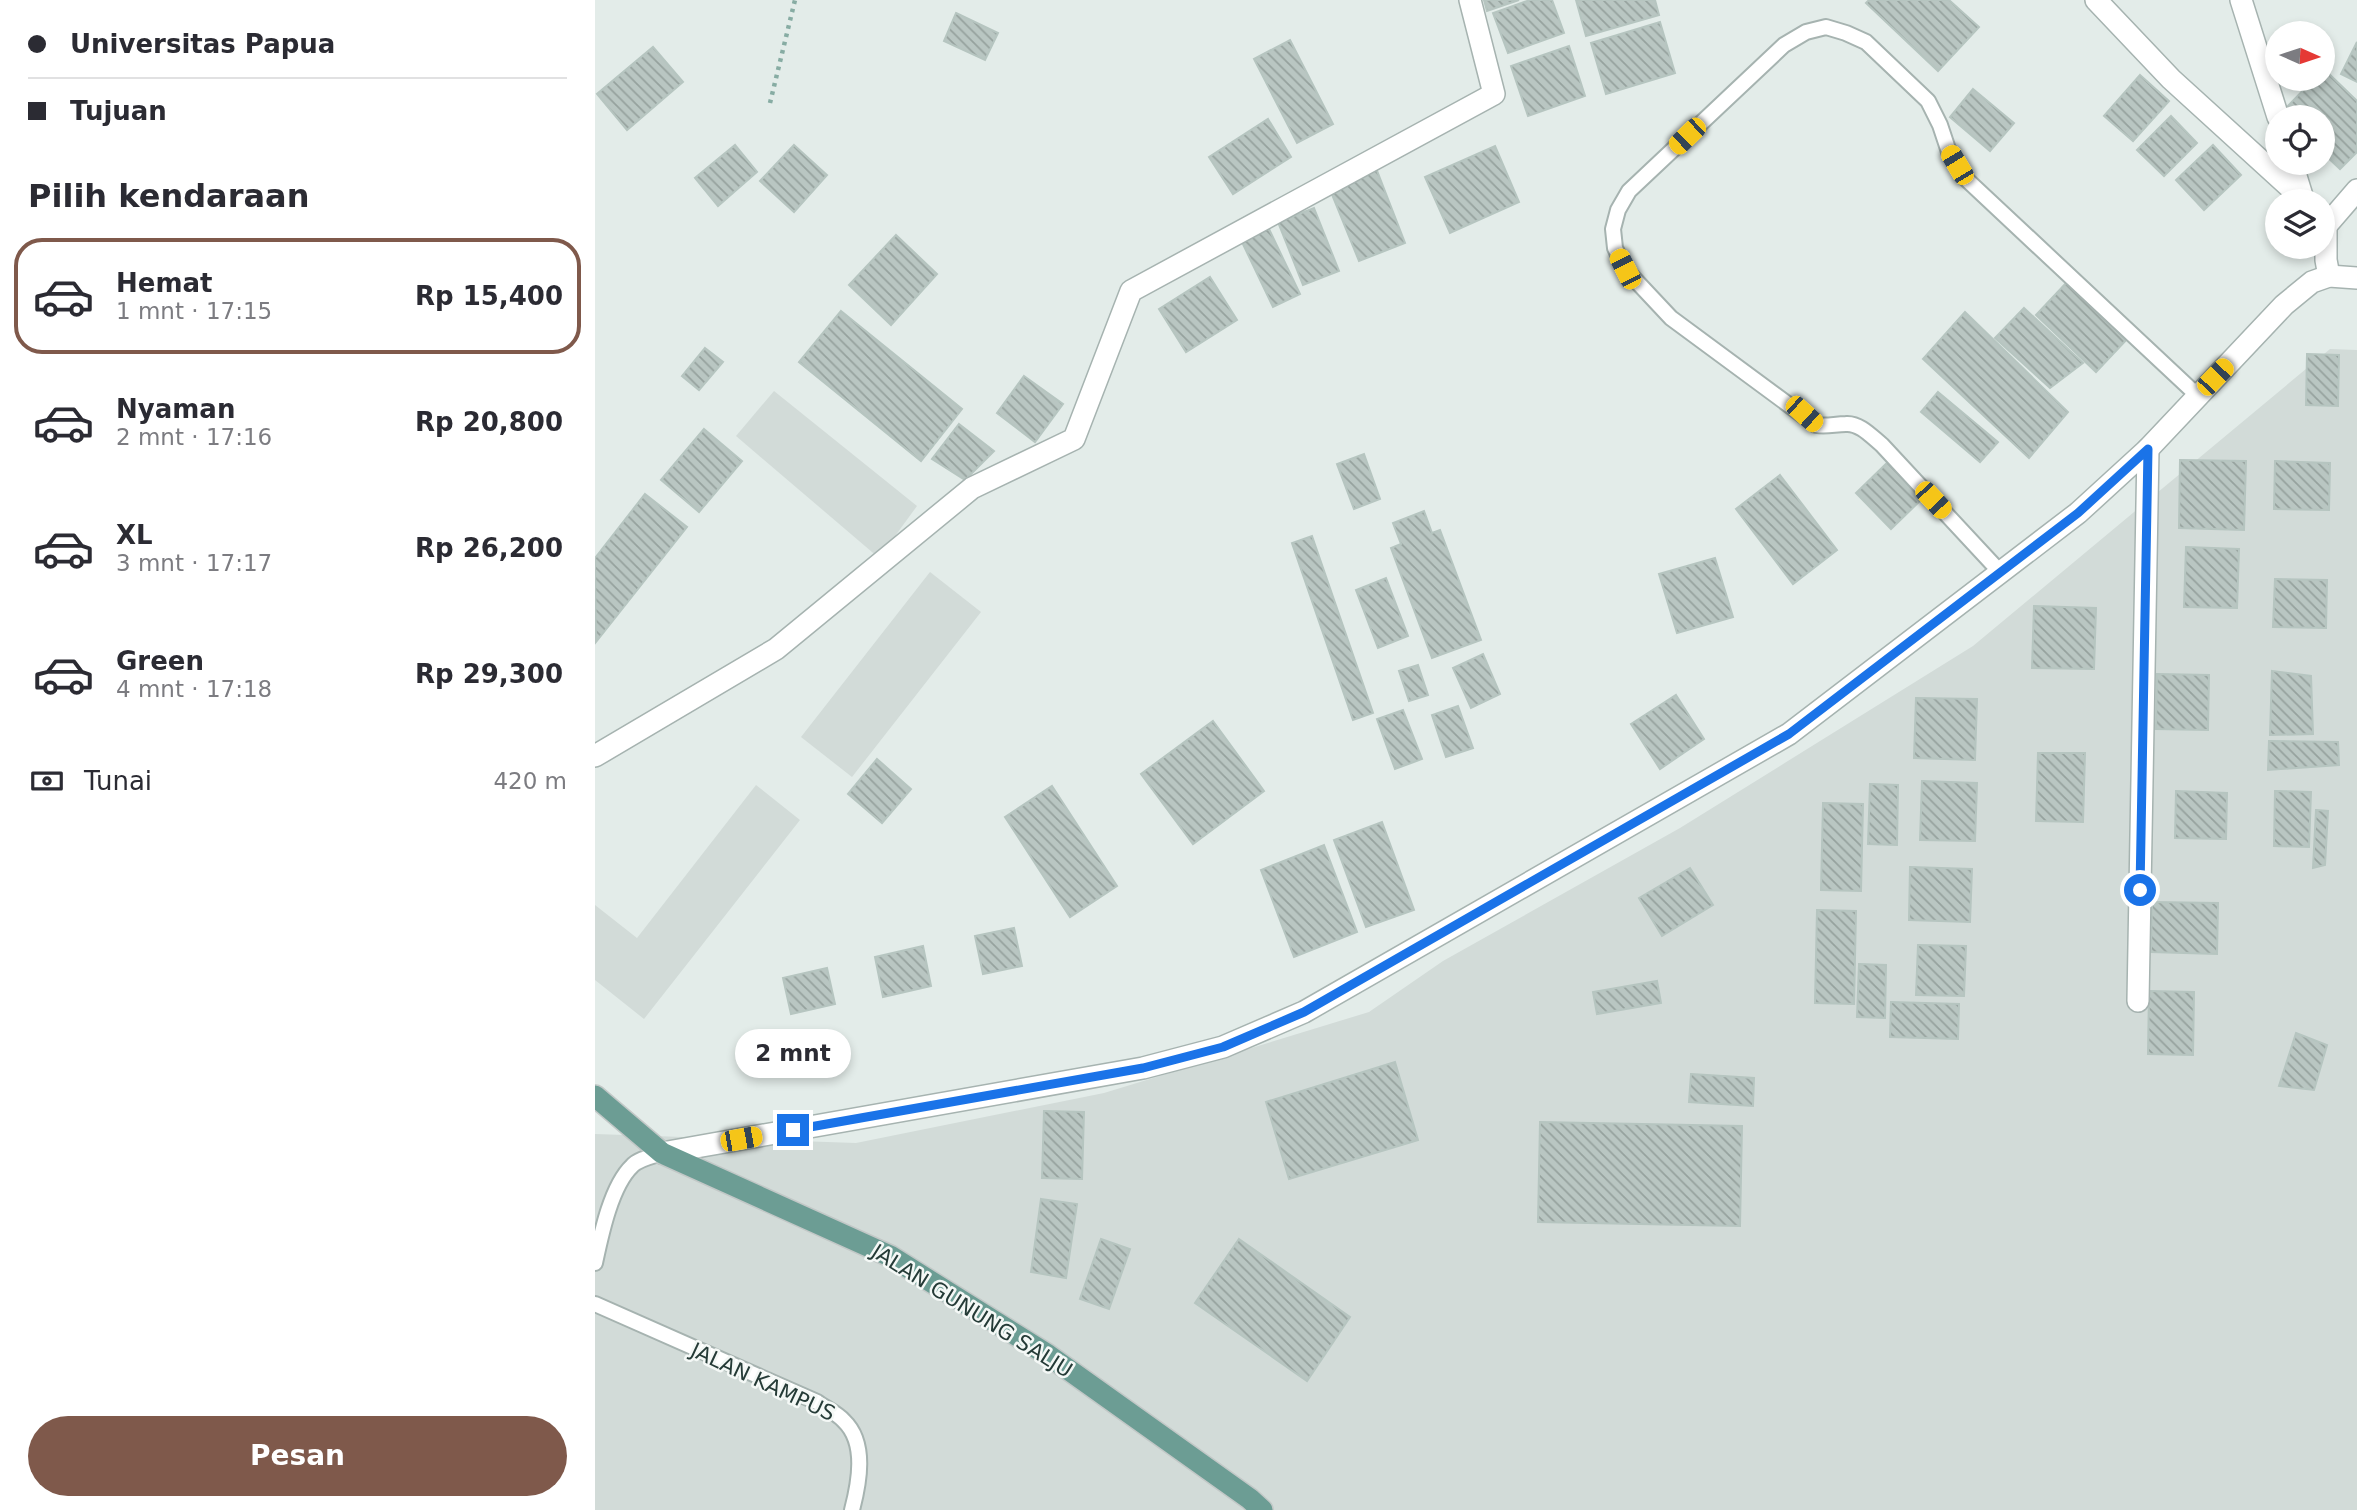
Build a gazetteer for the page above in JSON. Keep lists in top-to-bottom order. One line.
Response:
{"streets":{"main road":["JALAN GUNUNG SALJU"],"lane":["JALAN KAMPUS"]},"north":"right","page":{"banner":["Universitas Papua","Tujuan"],"heading":"Pilih kendaraan","list":[{"name":"Hemat","note":"1 mnt · 17:15","value":"Rp 15,400"},{"name":"Nyaman","note":"2 mnt · 17:16","value":"Rp 20,800"},{"name":"XL","note":"3 mnt · 17:17","value":"Rp 26,200"},{"name":"Green","note":"4 mnt · 17:18","value":"Rp 29,300"}],"pay":["Tunai","420 m"],"bubble":"2 mnt","buttons":"Pesan"}}
